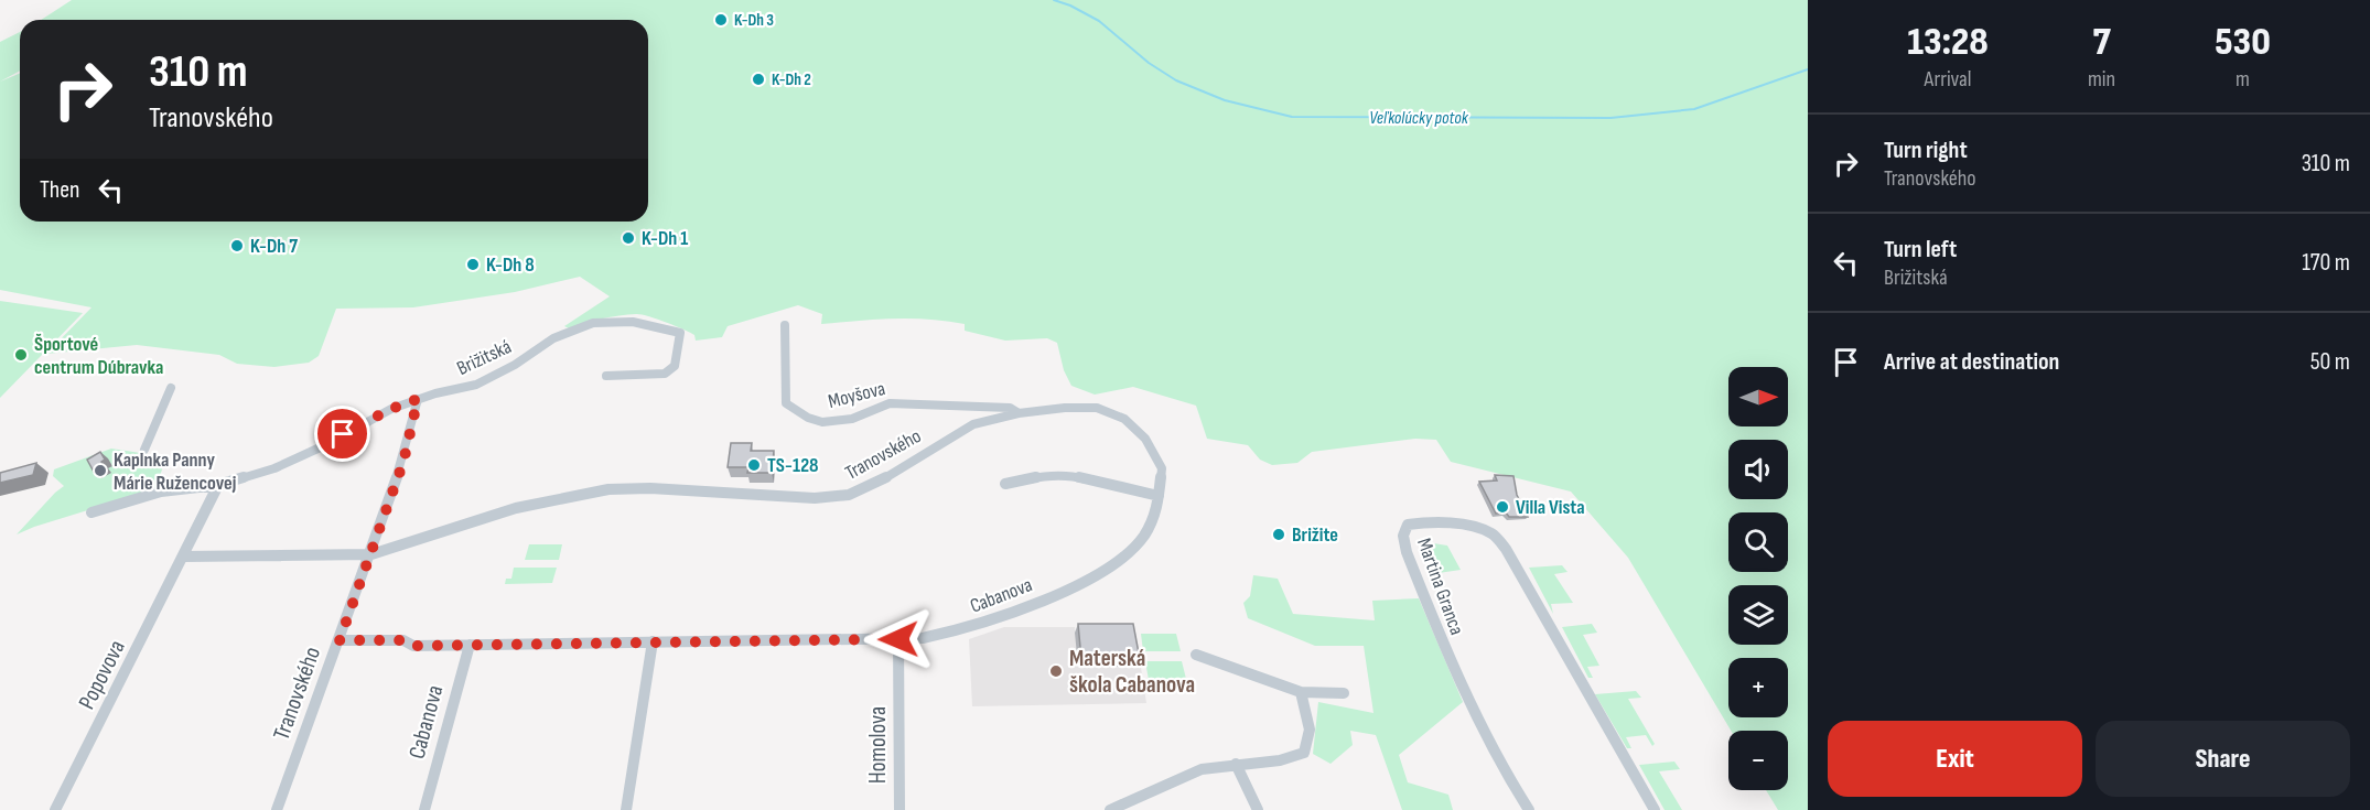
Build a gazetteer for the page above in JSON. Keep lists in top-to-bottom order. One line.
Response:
{"streets":{"street":["Brižitská","Moyšova","Tranovského","Martina Granca","Cabanova","Popovova","Homolova"]},"crossings":[["Brižitská","Tranovského"],["Brižitská","Popovova"],["Moyšova","Tranovského"],["Tranovského","Cabanova"],["Cabanova","Homolova"]],"water":["Veľkolúcky potok"],"places":["K-Dh 3","K-Dh 2","K-Dh 1","K-Dh 7","K-Dh 8","Športové centrum Dúbravka","TS-128","Kaplnka Panny Márie Ružencovej","Villa Vista","Brižite","Materská škola Cabanova"],"north":"right","page":{"eta":["13:28","Arrival","7","min","530","m"],"turn":["310 m","Tranovského"],"list":[{"name":"Turn right","note":"Tranovského","value":"310 m"},{"name":"Turn left","note":"Brižitská","value":"170 m"},{"name":"Arrive at destination","value":"50 m"}],"then":"Then","map_buttons":["+","−"],"buttons":["Exit","Share"]}}
